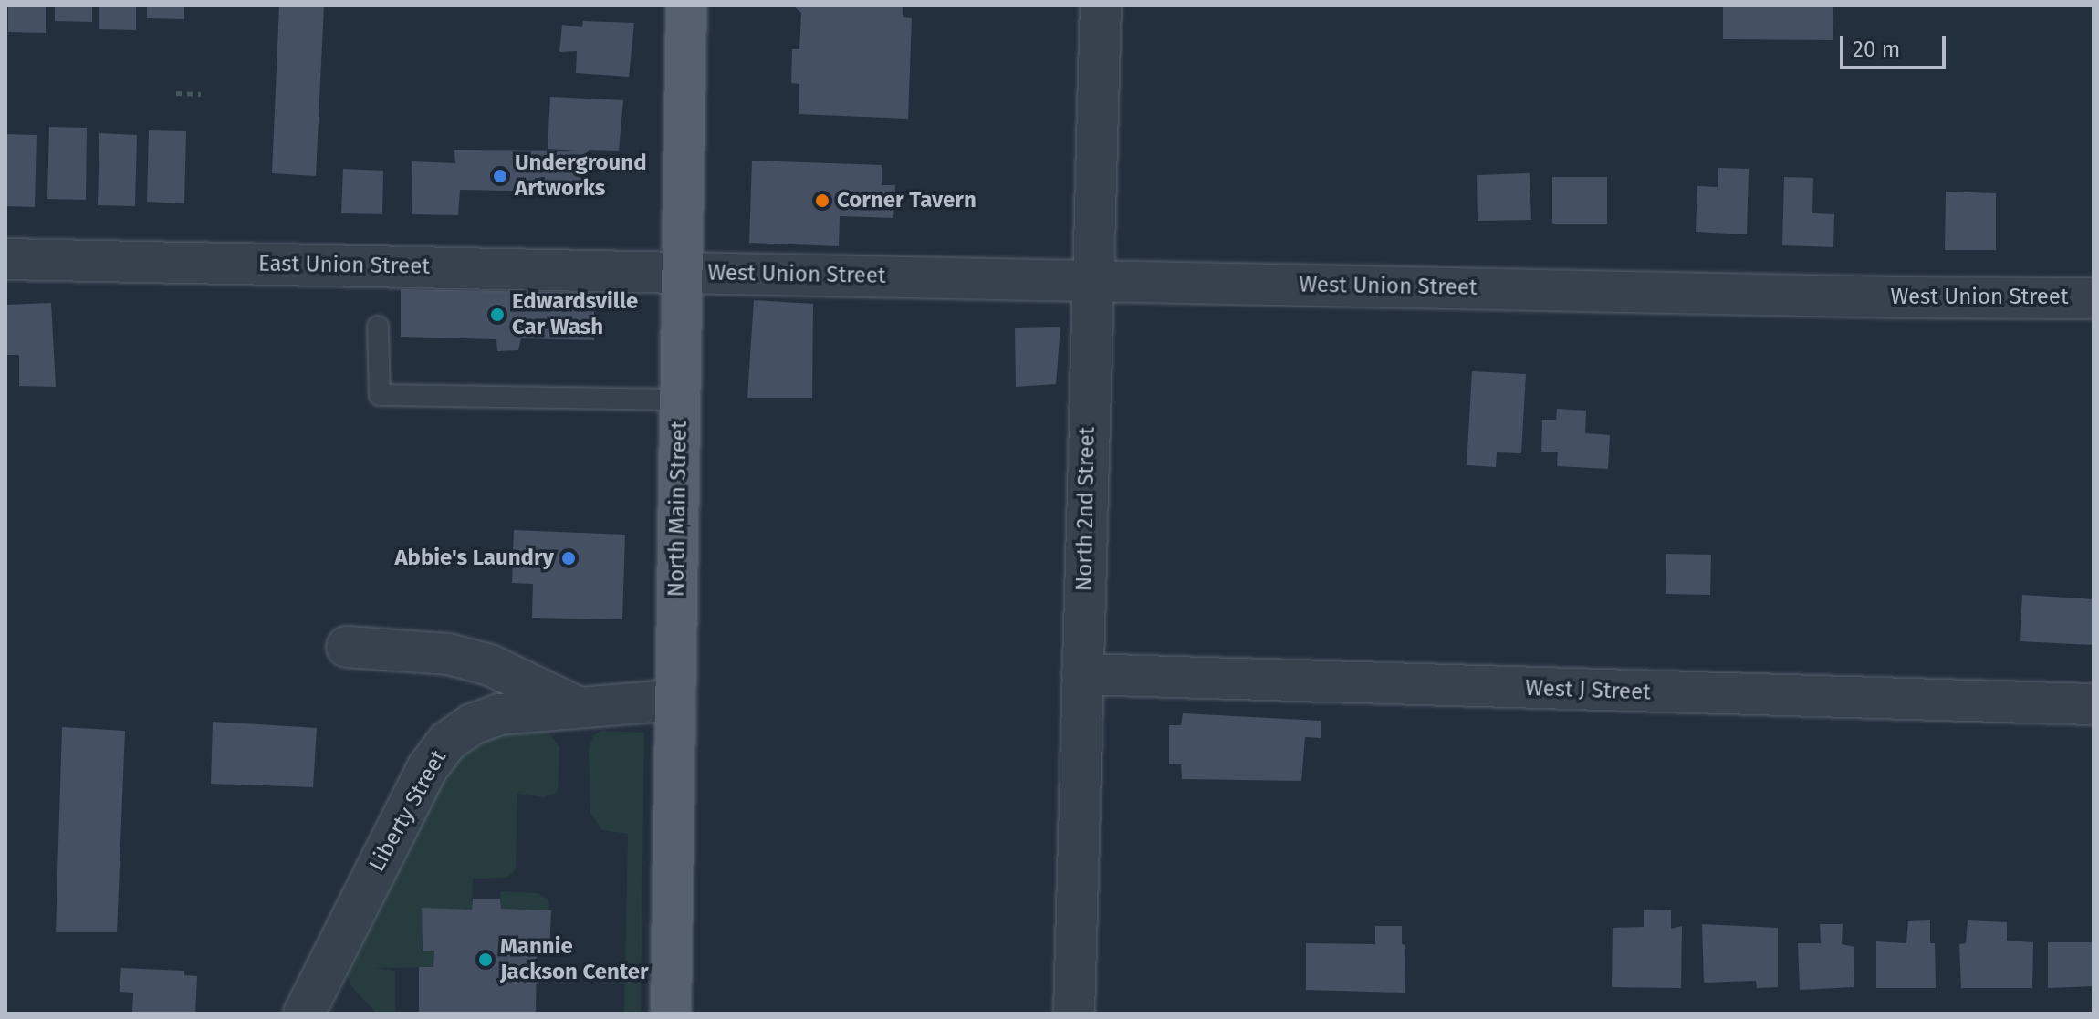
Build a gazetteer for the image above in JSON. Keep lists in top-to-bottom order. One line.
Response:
{"streets":{"main road":["North Main Street"],"street":["East Union Street","West Union Street","North 2nd Street","West J Street","Liberty Street"]},"crossings":[["East Union Street","West Union Street"],["East Union Street","North Main Street"],["West Union Street","North Main Street"],["West Union Street","North 2nd Street"],["North Main Street","Liberty Street"],["North 2nd Street","West J Street"]],"places":["Underground Artworks","Corner Tavern","Edwardsville Car Wash","Abbie's Laundry","Mannie Jackson Center"],"scale_bar":"20 m"}
